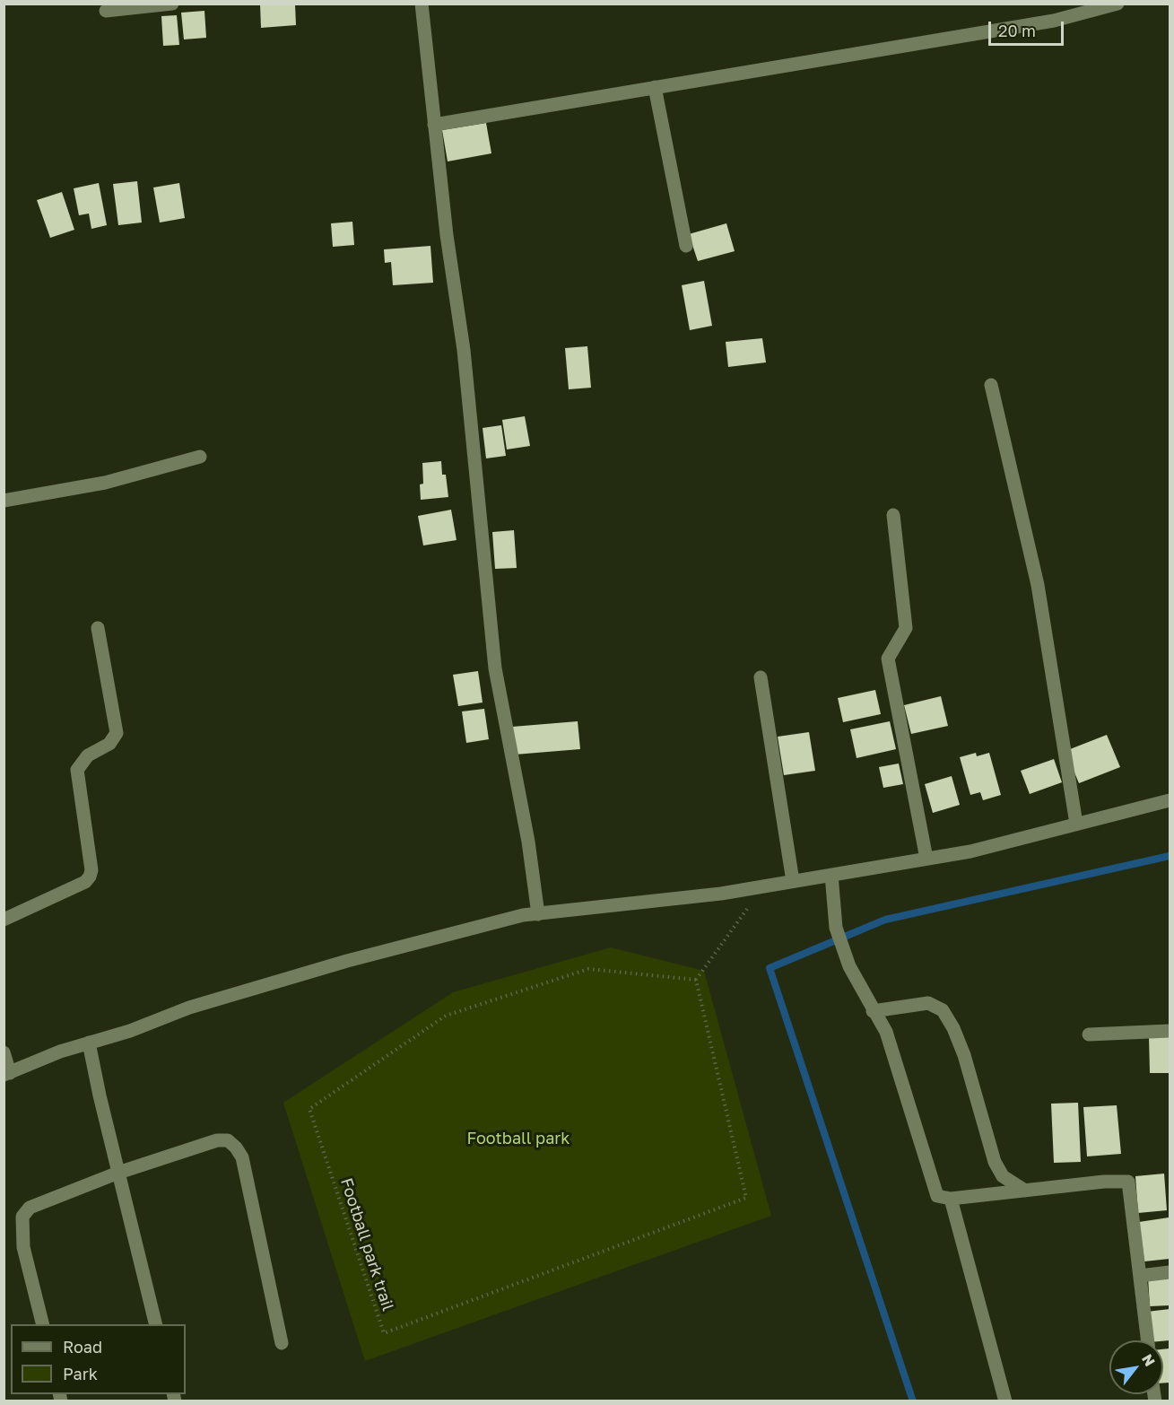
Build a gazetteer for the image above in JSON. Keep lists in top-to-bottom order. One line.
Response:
{"streets":{"path":["Football park trail"]},"parks":["Football park"],"legend":["Road","Park"],"scale_bar":"20 m","north":"top right"}
